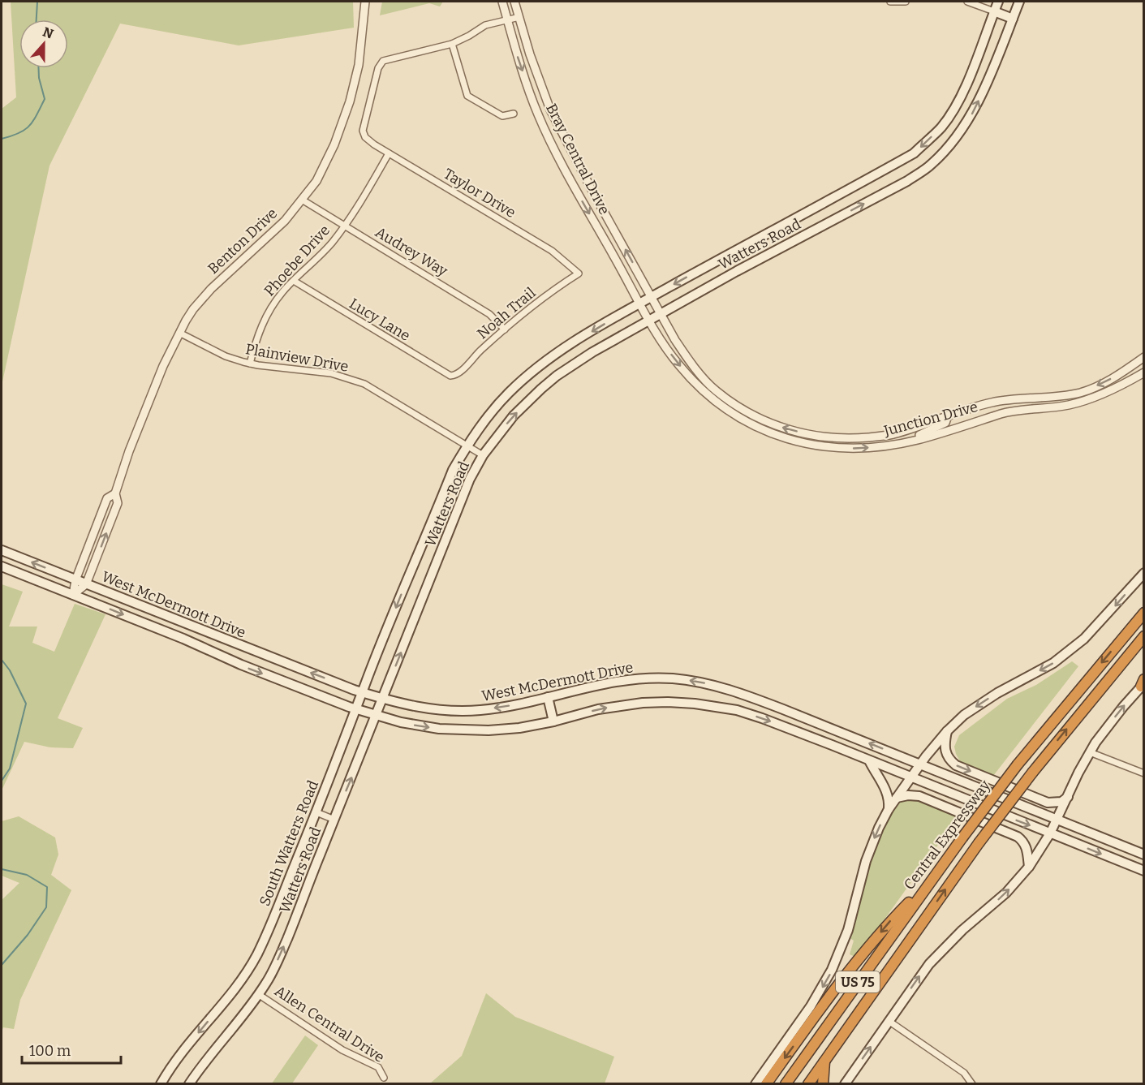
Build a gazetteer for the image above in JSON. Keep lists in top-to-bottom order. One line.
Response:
{"streets":{"highway":["Central Expressway","US 75"],"main road":["Watters Road","West McDermott Drive","South Watters Road"],"street":["Bray Central Drive","Taylor Drive","Benton Drive","Audrey Way","Phoebe Drive","Noah Trail","Lucy Lane","Plainview Drive","Junction Drive","Allen Central Drive"]},"crossings":[["Bray Central Drive","Watters Road"],["Bray Central Drive","Junction Drive"],["Taylor Drive","Phoebe Drive"],["Taylor Drive","Noah Trail"],["Benton Drive","Audrey Way"],["Benton Drive","Plainview Drive"],["Benton Drive","West McDermott Drive"],["Watters Road","Plainview Drive"],["Watters Road","Junction Drive"],["Watters Road","West McDermott Drive"],["Watters Road","South Watters Road"],["Watters Road","Allen Central Drive"],["Audrey Way","Phoebe Drive"],["Audrey Way","Noah Trail"],["Phoebe Drive","Lucy Lane"],["Phoebe Drive","Plainview Drive"],["Noah Trail","Lucy Lane"],["West McDermott Drive","South Watters Road"]],"one_way":["South Watters Road"],"scale_bar":"100 m","north":"top"}
